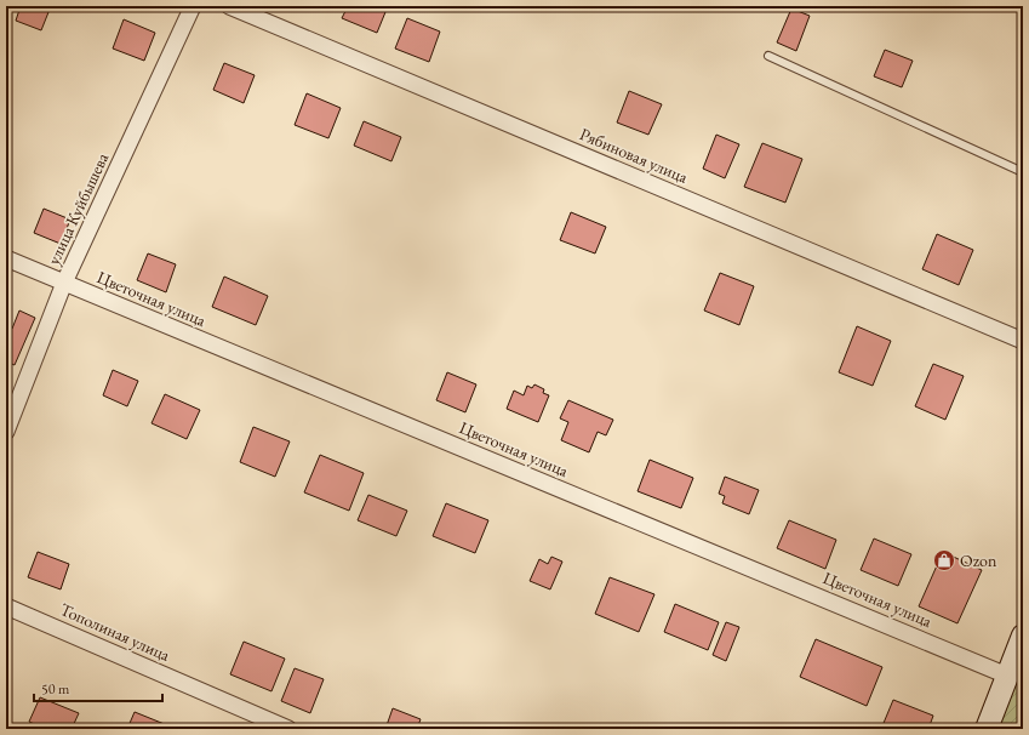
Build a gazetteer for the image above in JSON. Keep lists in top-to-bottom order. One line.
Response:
{"streets":{"street":["Рябиновая улица","улица Куйбышева","Цветочная улица","Тополиная улица"]},"crossings":[["улица Куйбышева","Цветочная улица"]],"places":{"shop":["Ozon"]},"scale_bar":"50 m"}
